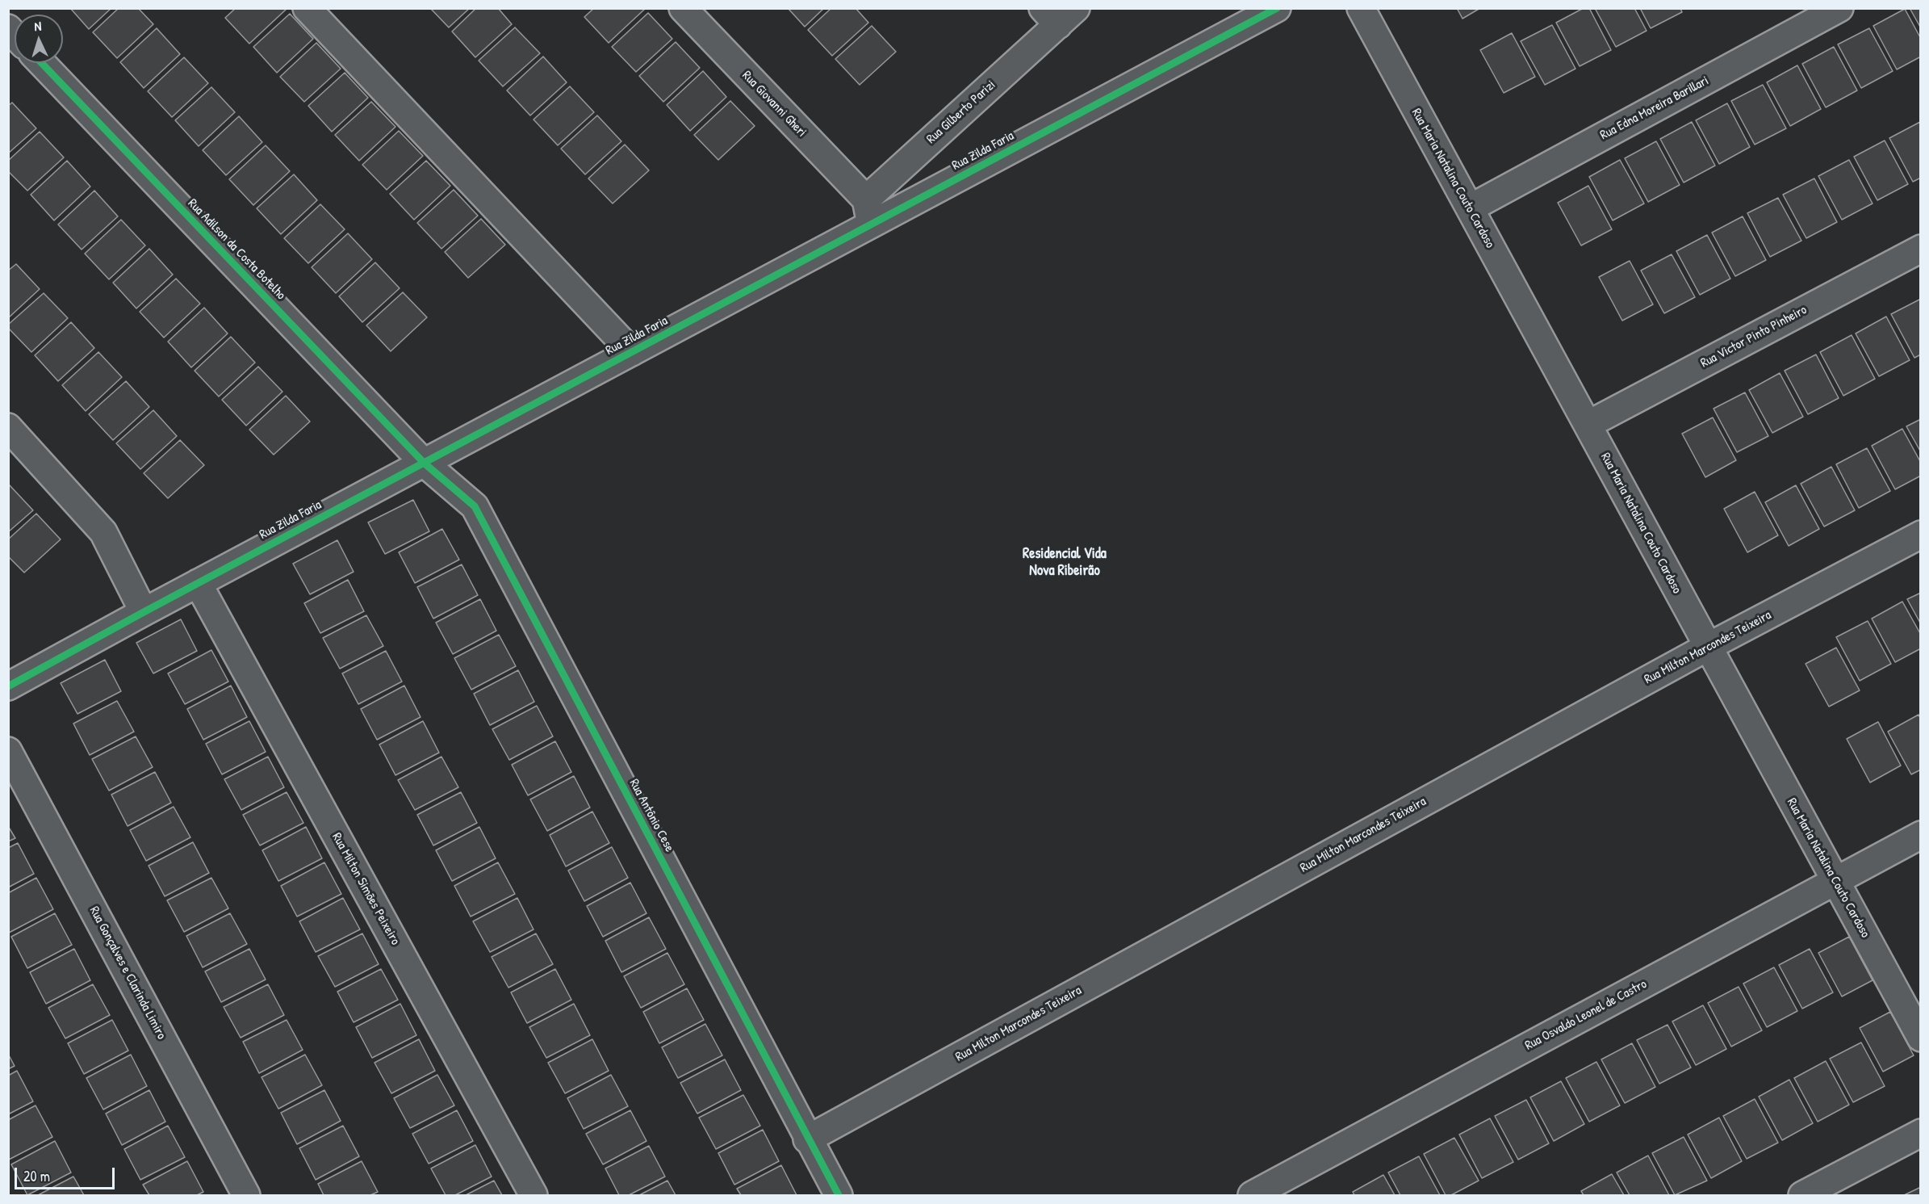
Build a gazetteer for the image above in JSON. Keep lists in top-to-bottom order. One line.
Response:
{"streets":{"street":["Rua Giovanni Gheri","Rua Edna Moreira Barillari","Rua Gilberto Parizi","Rua Zilda Faria","Rua Maria Natalina Couto Cardoso","Rua Adilson da Costa Botelho","Rua Victor Pinto Pinheiro","Rua Milton Marcondes Teixeira","Rua Antônio Cese","Rua Milton Simões Peixeiro","Rua Gonçalves e Clarinda Limiro","Rua Osvaldo Leonel de Castro"]},"crossings":[["Rua Giovanni Gheri","Rua Gilberto Parizi"],["Rua Giovanni Gheri","Rua Zilda Faria"],["Rua Edna Moreira Barillari","Rua Maria Natalina Couto Cardoso"],["Rua Gilberto Parizi","Rua Zilda Faria"],["Rua Zilda Faria","Rua Adilson da Costa Botelho"],["Rua Zilda Faria","Rua Antônio Cese"],["Rua Zilda Faria","Rua Milton Simões Peixeiro"],["Rua Maria Natalina Couto Cardoso","Rua Victor Pinto Pinheiro"],["Rua Maria Natalina Couto Cardoso","Rua Milton Marcondes Teixeira"],["Rua Maria Natalina Couto Cardoso","Rua Osvaldo Leonel de Castro"],["Rua Adilson da Costa Botelho","Rua Antônio Cese"],["Rua Milton Marcondes Teixeira","Rua Antônio Cese"]],"districts":["Residencial Vida Nova Ribeirão"],"scale_bar":"20 m","north":"top"}
